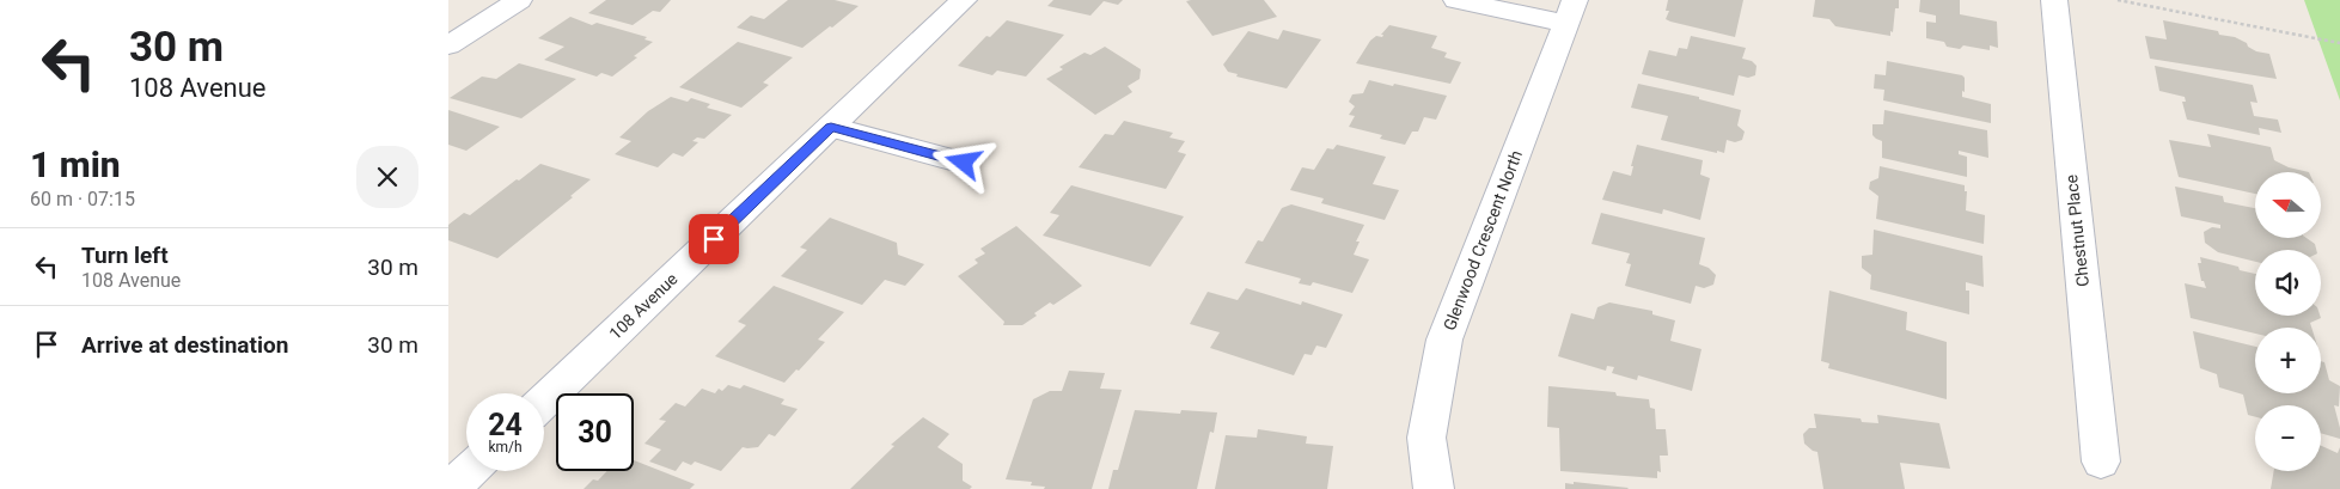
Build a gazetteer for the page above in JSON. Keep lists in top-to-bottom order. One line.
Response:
{"streets":{"street":["Chestnut Place","Glenwood Crescent North","108 Avenue"]},"north":"left","page":{"turn":["30 m","108 Avenue"],"heading":["1 min","60 m · 07:15"],"map_buttons":["+","−"],"list":[{"name":"Turn left","note":"108 Avenue","value":"30 m"},{"name":"Arrive at destination","value":"30 m"}],"speed":"24 km/h","limit":"30"}}
